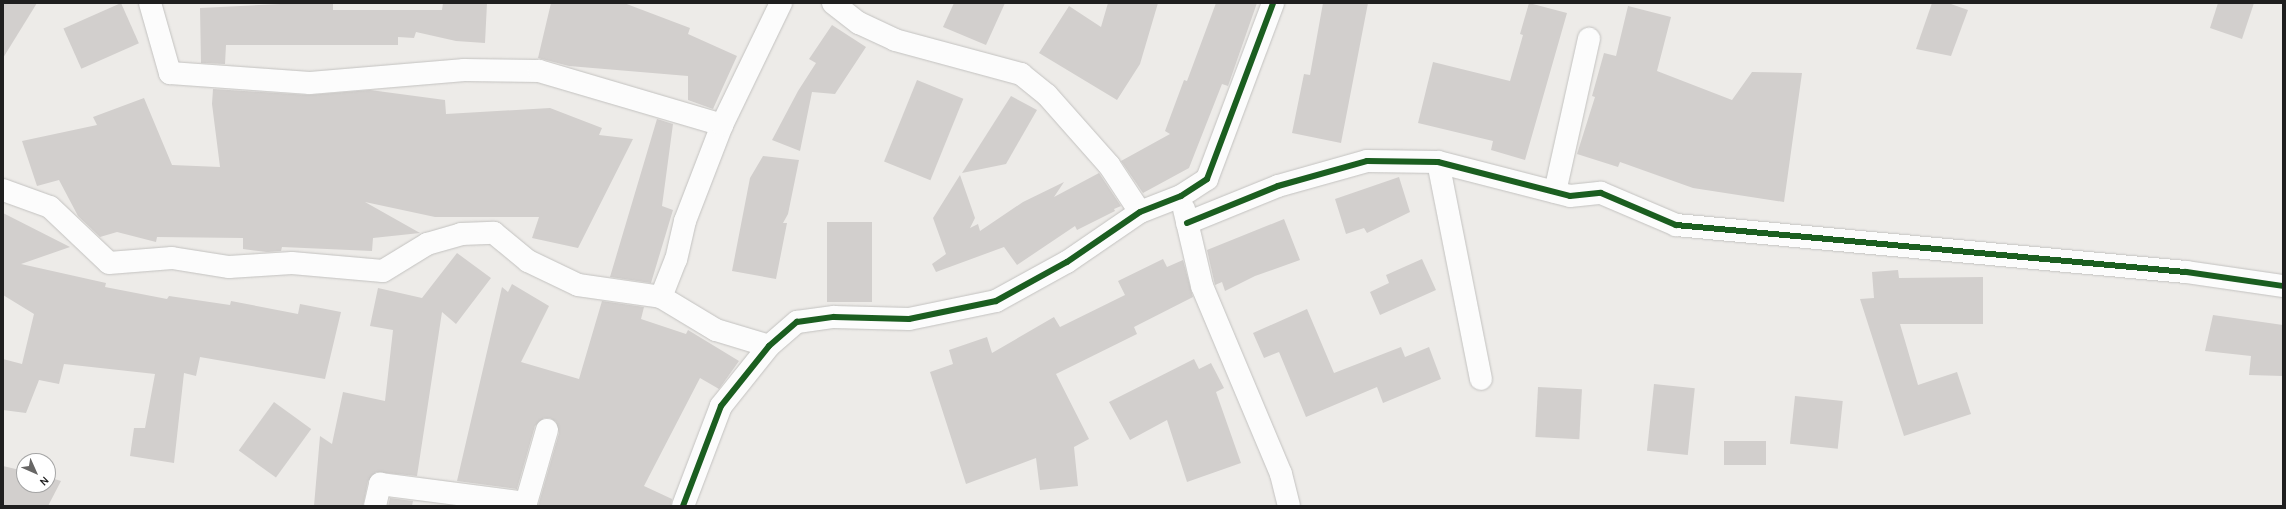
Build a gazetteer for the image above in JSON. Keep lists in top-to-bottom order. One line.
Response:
{"north":"bottom right"}
